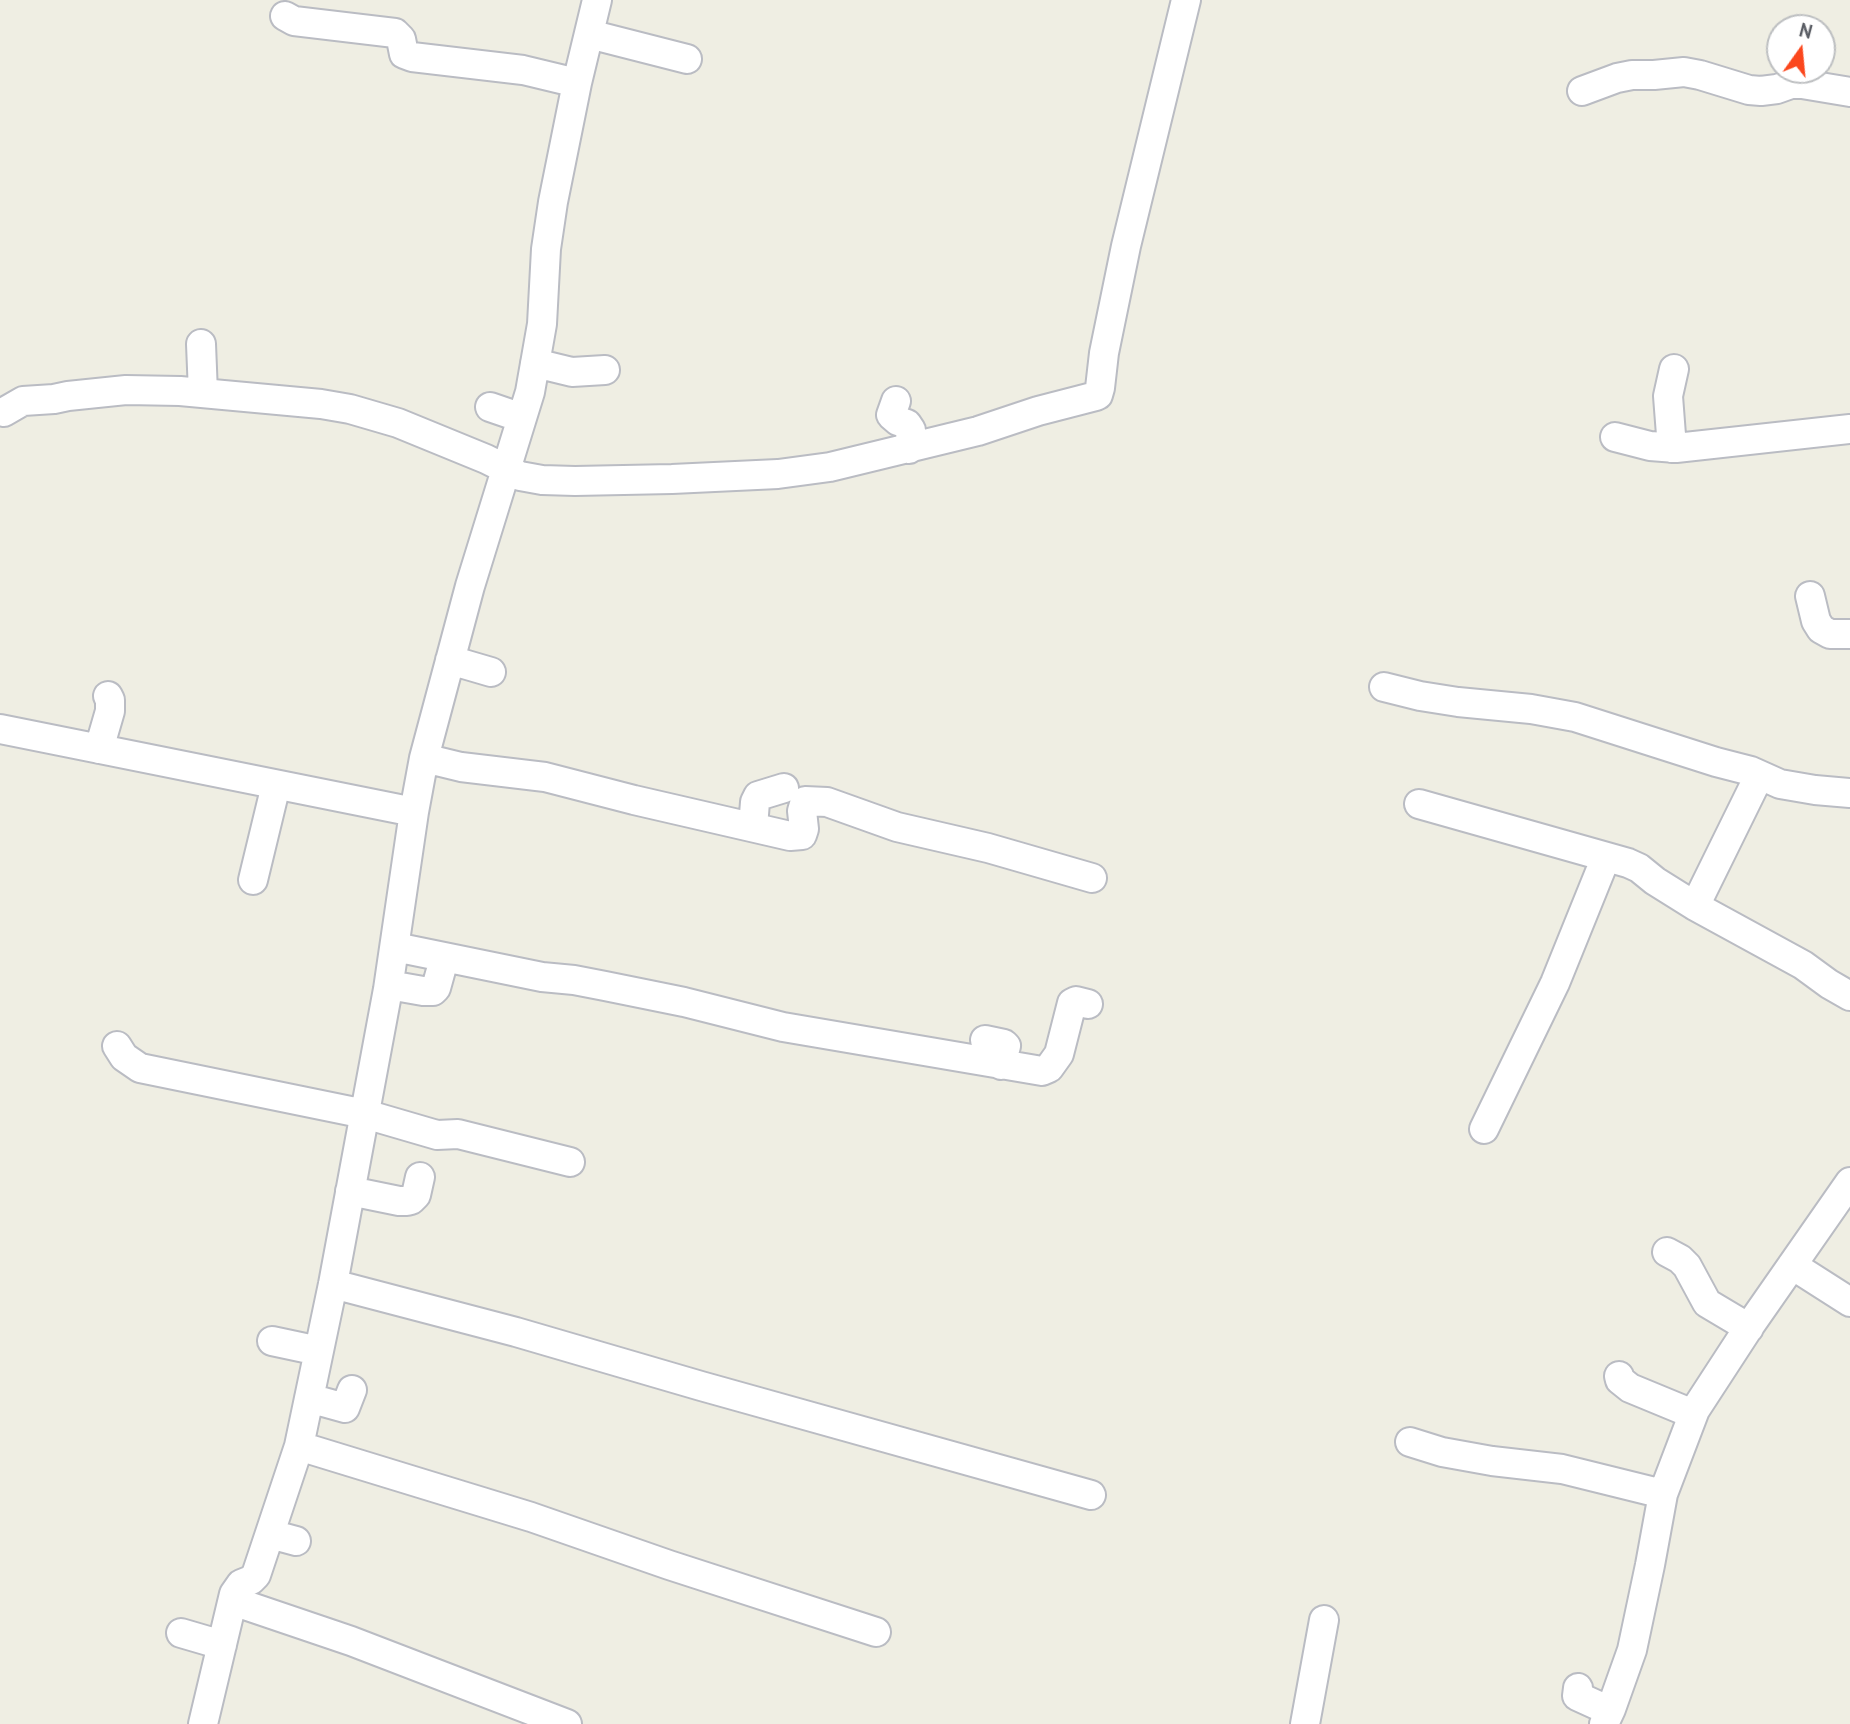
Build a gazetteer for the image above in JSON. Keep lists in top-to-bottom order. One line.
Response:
{"north":"top"}
